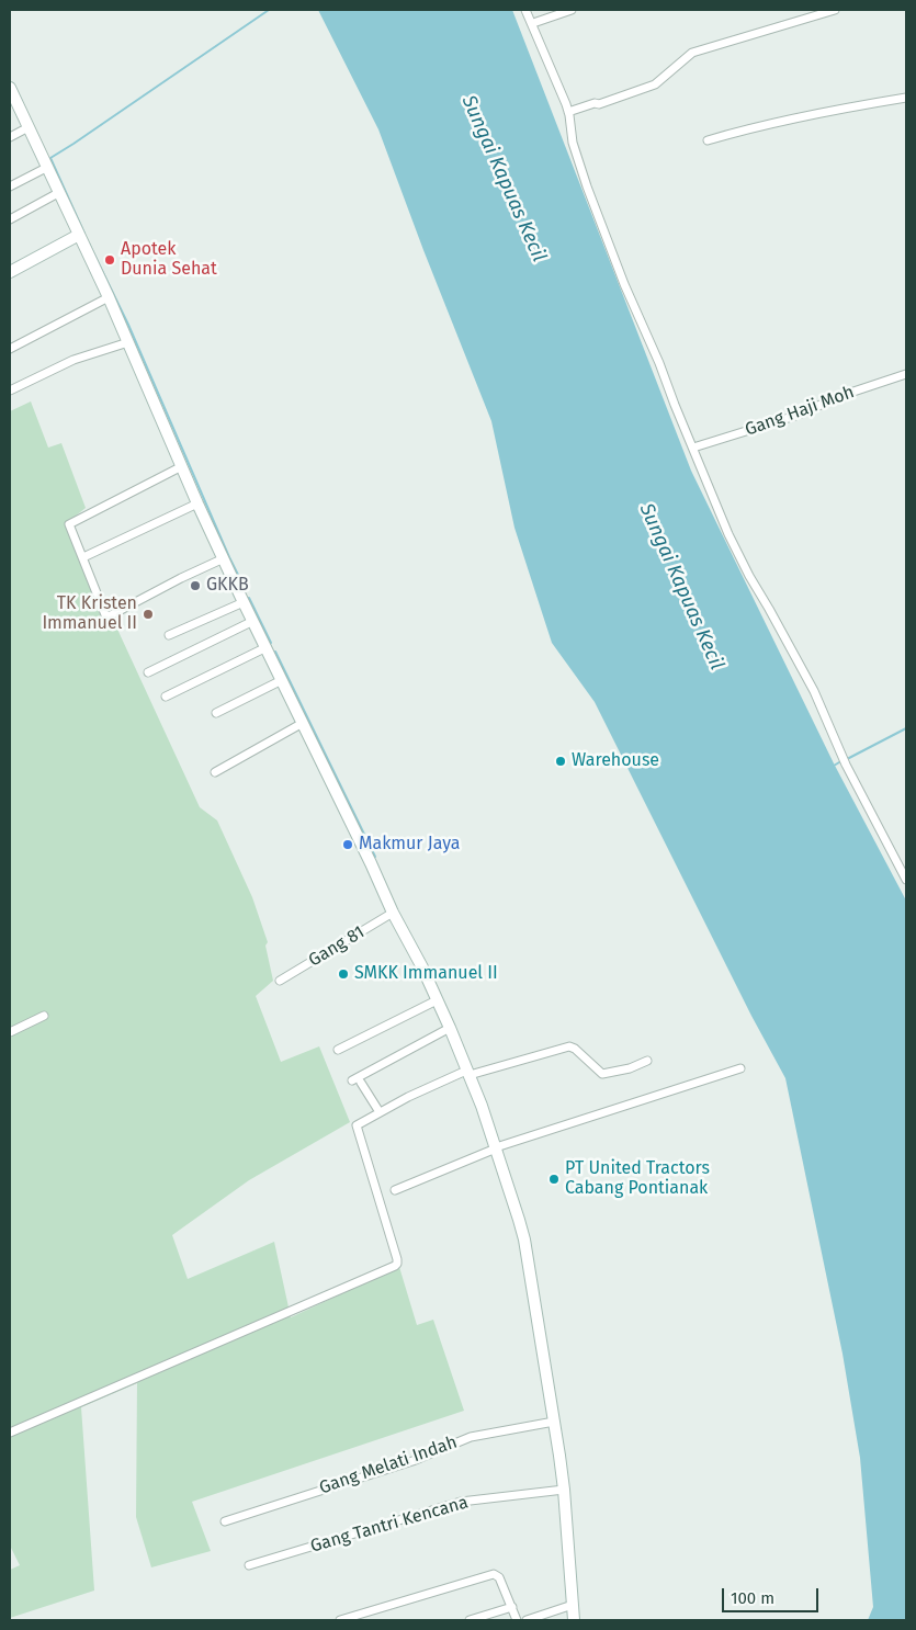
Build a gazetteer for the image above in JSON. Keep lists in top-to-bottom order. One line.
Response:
{"streets":{"street":["Gang Haji Moh","Gang 81","Gang Melati Indah","Gang Tantri Kencana"]},"water":["Sungai Kapuas Kecil"],"places":["Apotek Dunia Sehat","GKKB","TK Kristen Immanuel II","Warehouse","Makmur Jaya","SMKK Immanuel II","PT United Tractors Cabang Pontianak"],"scale_bar":"100 m"}
